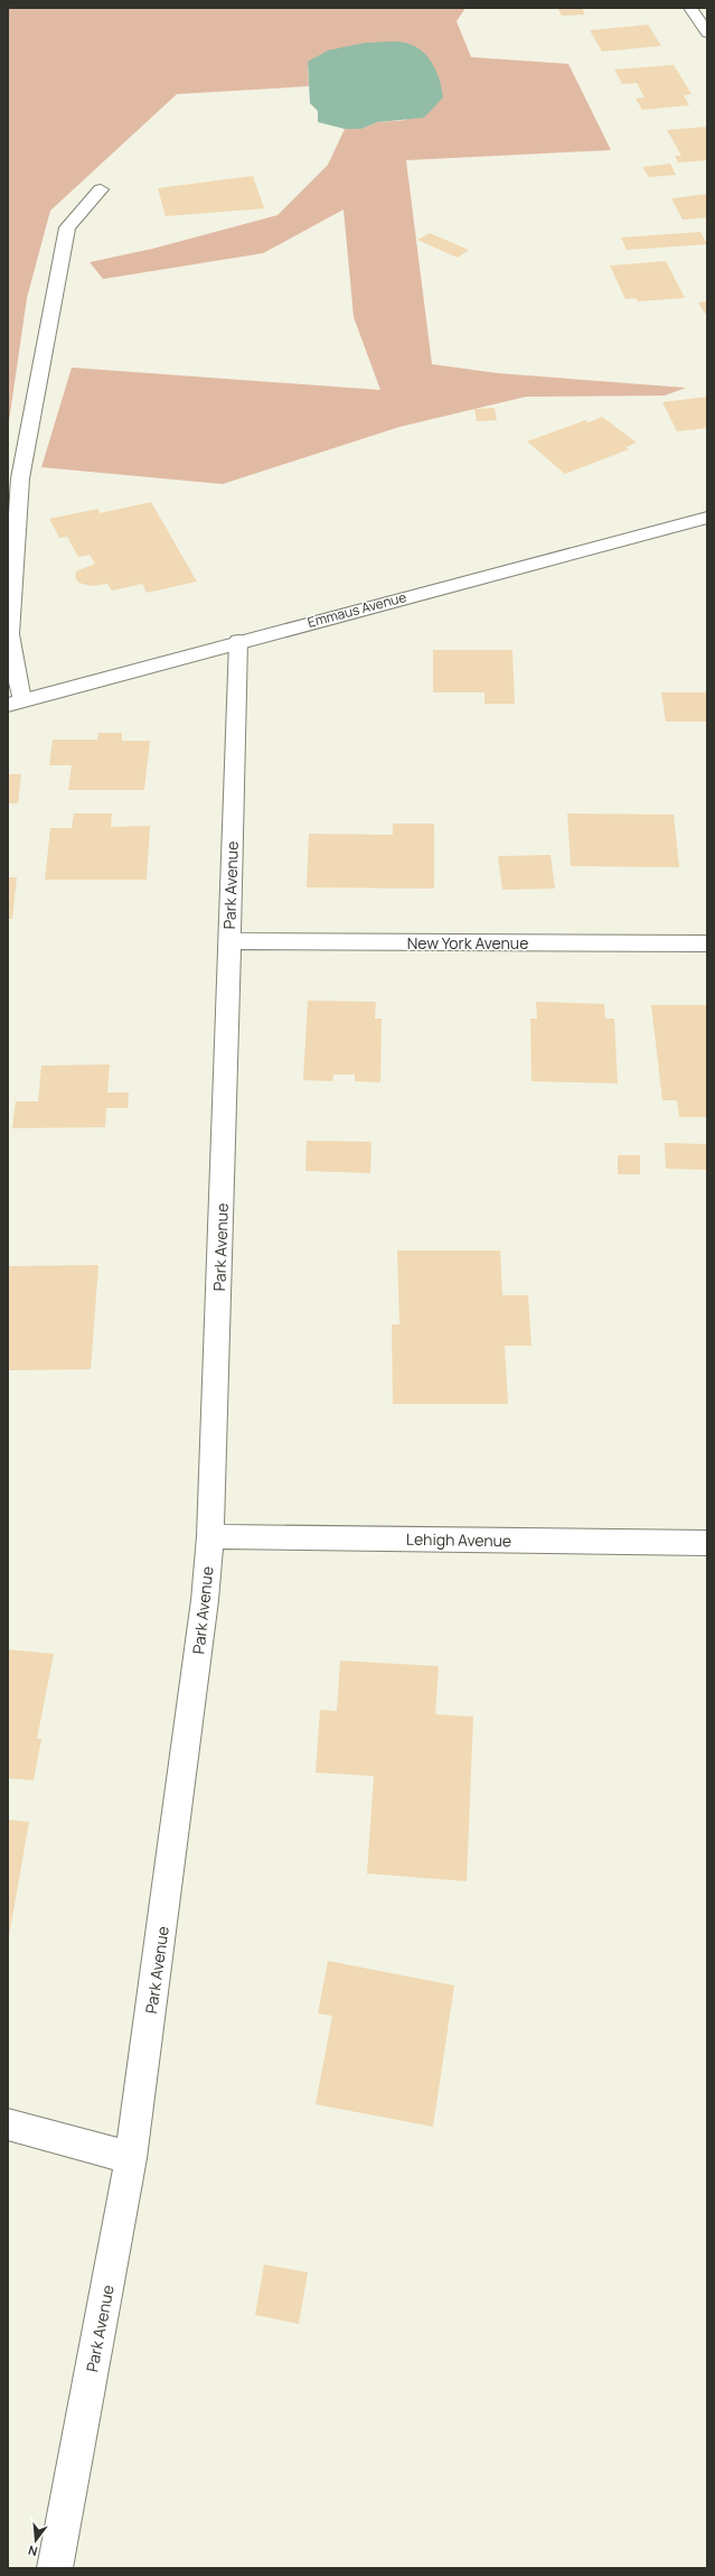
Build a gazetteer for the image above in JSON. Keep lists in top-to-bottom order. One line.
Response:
{"streets":{"street":["Emmaus Avenue","Park Avenue","New York Avenue","Lehigh Avenue"]},"crossings":[["Emmaus Avenue","Park Avenue"],["Park Avenue","New York Avenue"],["Park Avenue","Lehigh Avenue"]],"north":"bottom"}
